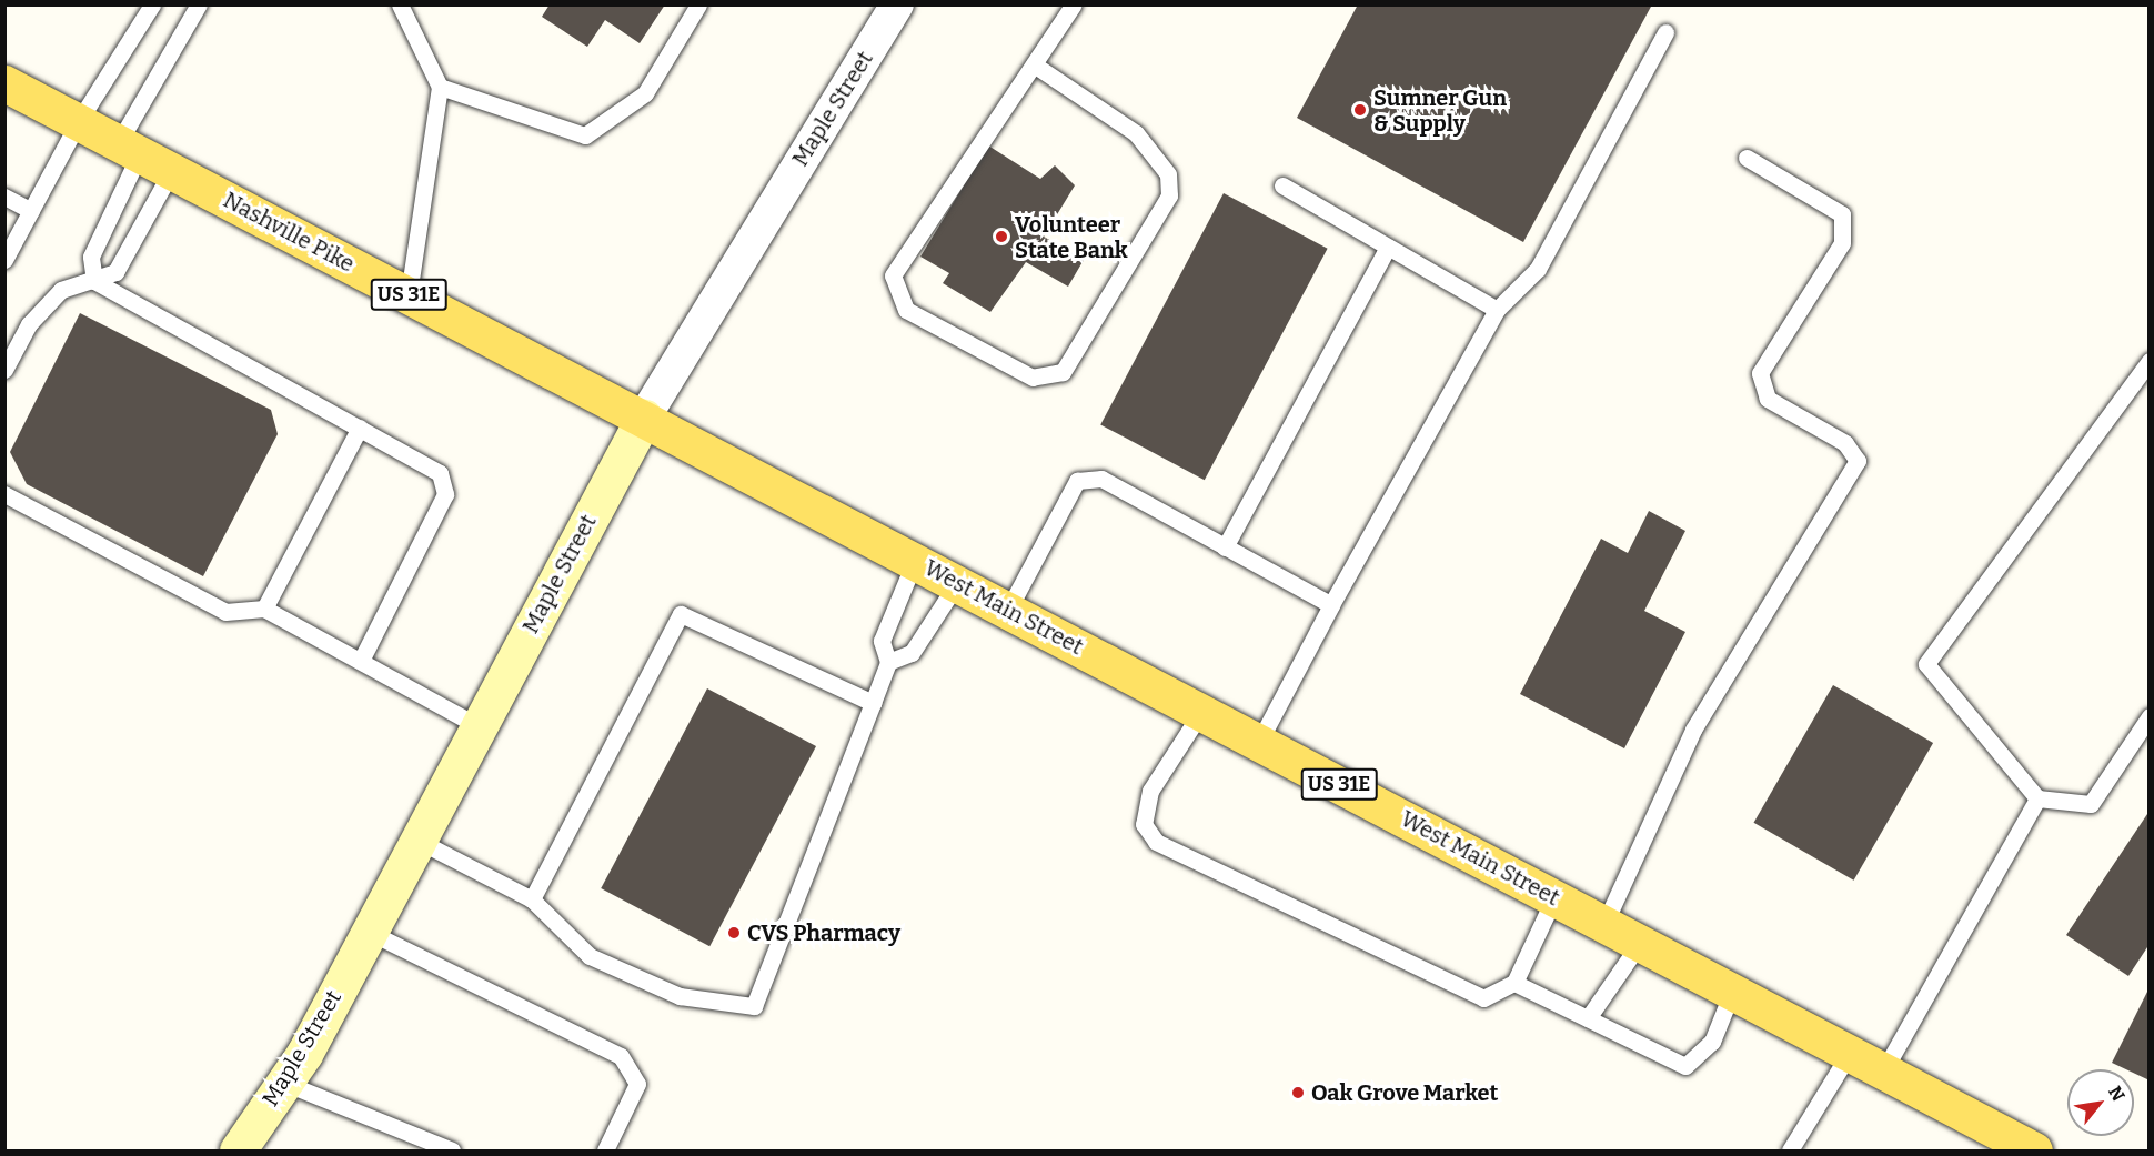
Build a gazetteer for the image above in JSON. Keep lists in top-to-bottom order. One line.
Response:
{"streets":{"main road":["Nashville Pike","US 31E","West Main Street"],"street":["Maple Street"]},"crossings":[["Maple Street","Nashville Pike"],["Maple Street","West Main Street"],["Nashville Pike","West Main Street"]],"places":["Sumner Gun & Supply","Volunteer State Bank","CVS Pharmacy","Oak Grove Market"],"north":"top right"}
